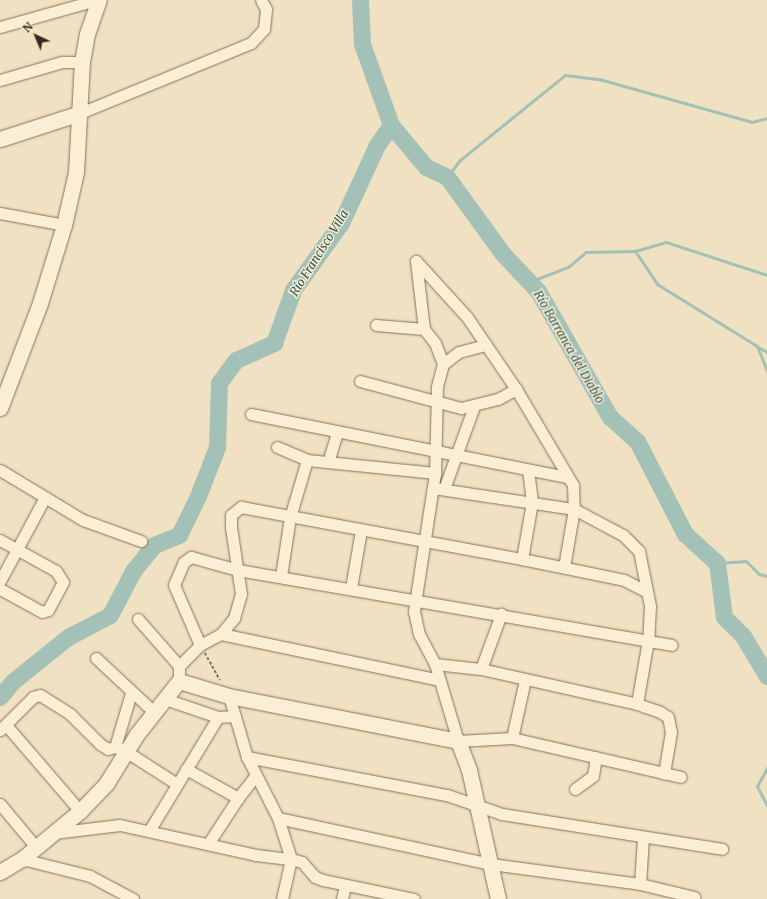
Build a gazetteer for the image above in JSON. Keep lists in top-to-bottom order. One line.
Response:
{"water":["Río Francisco Villa","Río Barranca del Diablo"],"north":"top left"}
